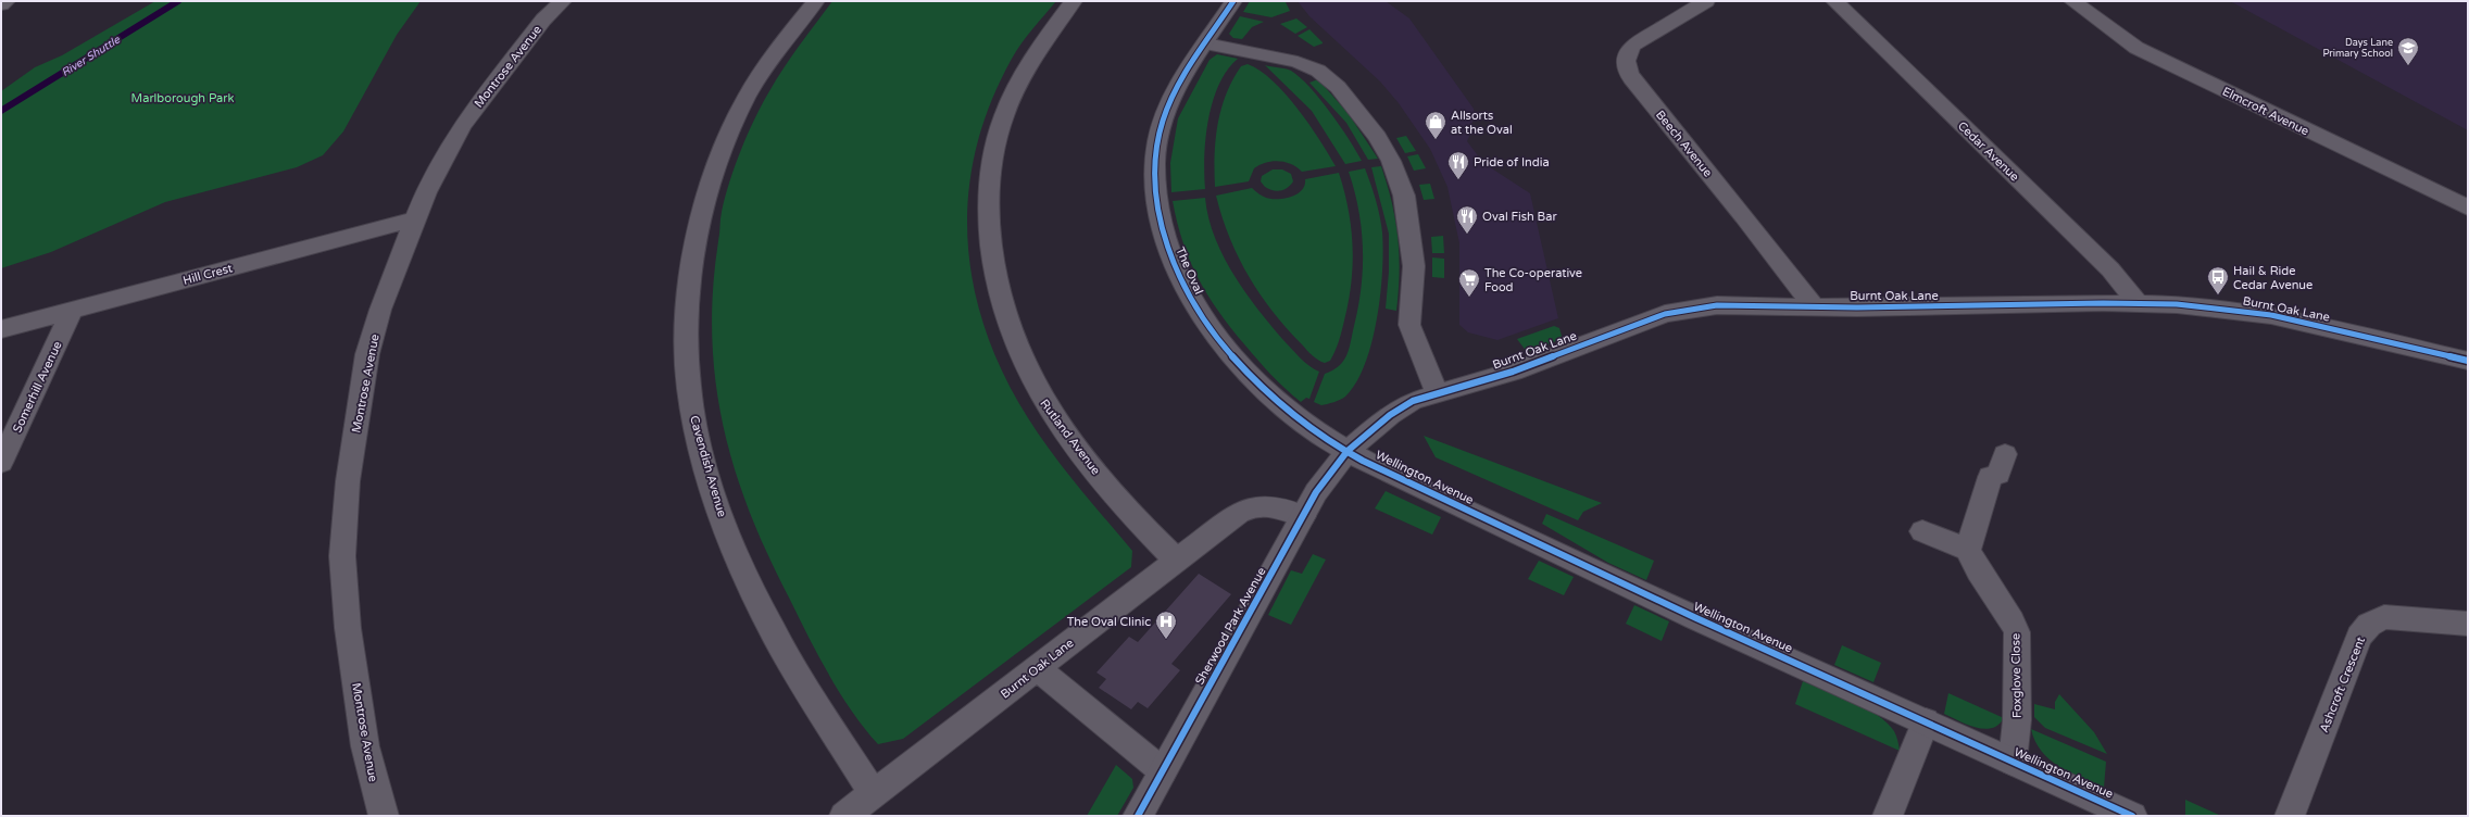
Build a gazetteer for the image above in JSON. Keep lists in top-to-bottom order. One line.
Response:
{"streets":{"street":["Montrose Avenue","Elmcroft Avenue","Beech Avenue","Cedar Avenue","The Oval","Hill Crest","Burnt Oak Lane","Somerhill Avenue","Rutland Avenue","Cavendish Avenue","Wellington Avenue","Sherwood Park Avenue","Foxglove Close","Ashcroft Crescent"]},"crossings":[["Montrose Avenue","Hill Crest"],["Beech Avenue","Burnt Oak Lane"],["Cedar Avenue","Burnt Oak Lane"],["The Oval","Burnt Oak Lane"],["The Oval","Wellington Avenue"],["The Oval","Sherwood Park Avenue"],["Hill Crest","Somerhill Avenue"],["Burnt Oak Lane","Rutland Avenue"],["Burnt Oak Lane","Cavendish Avenue"],["Burnt Oak Lane","Wellington Avenue"],["Burnt Oak Lane","Sherwood Park Avenue"],["Wellington Avenue","Sherwood Park Avenue"],["Wellington Avenue","Foxglove Close"]],"water":["River Shuttle"],"parks":["Marlborough Park"],"places":{"school or university":["Days Lane Primary School"],"shop":["Allsorts at the Oval"],"restaurant":["Pride of India","Oval Fish Bar"],"bus stop":["Hail & Ride Cedar Avenue"],"supermarket":["The Co-operative Food"],"hospital":["The Oval Clinic"]}}
